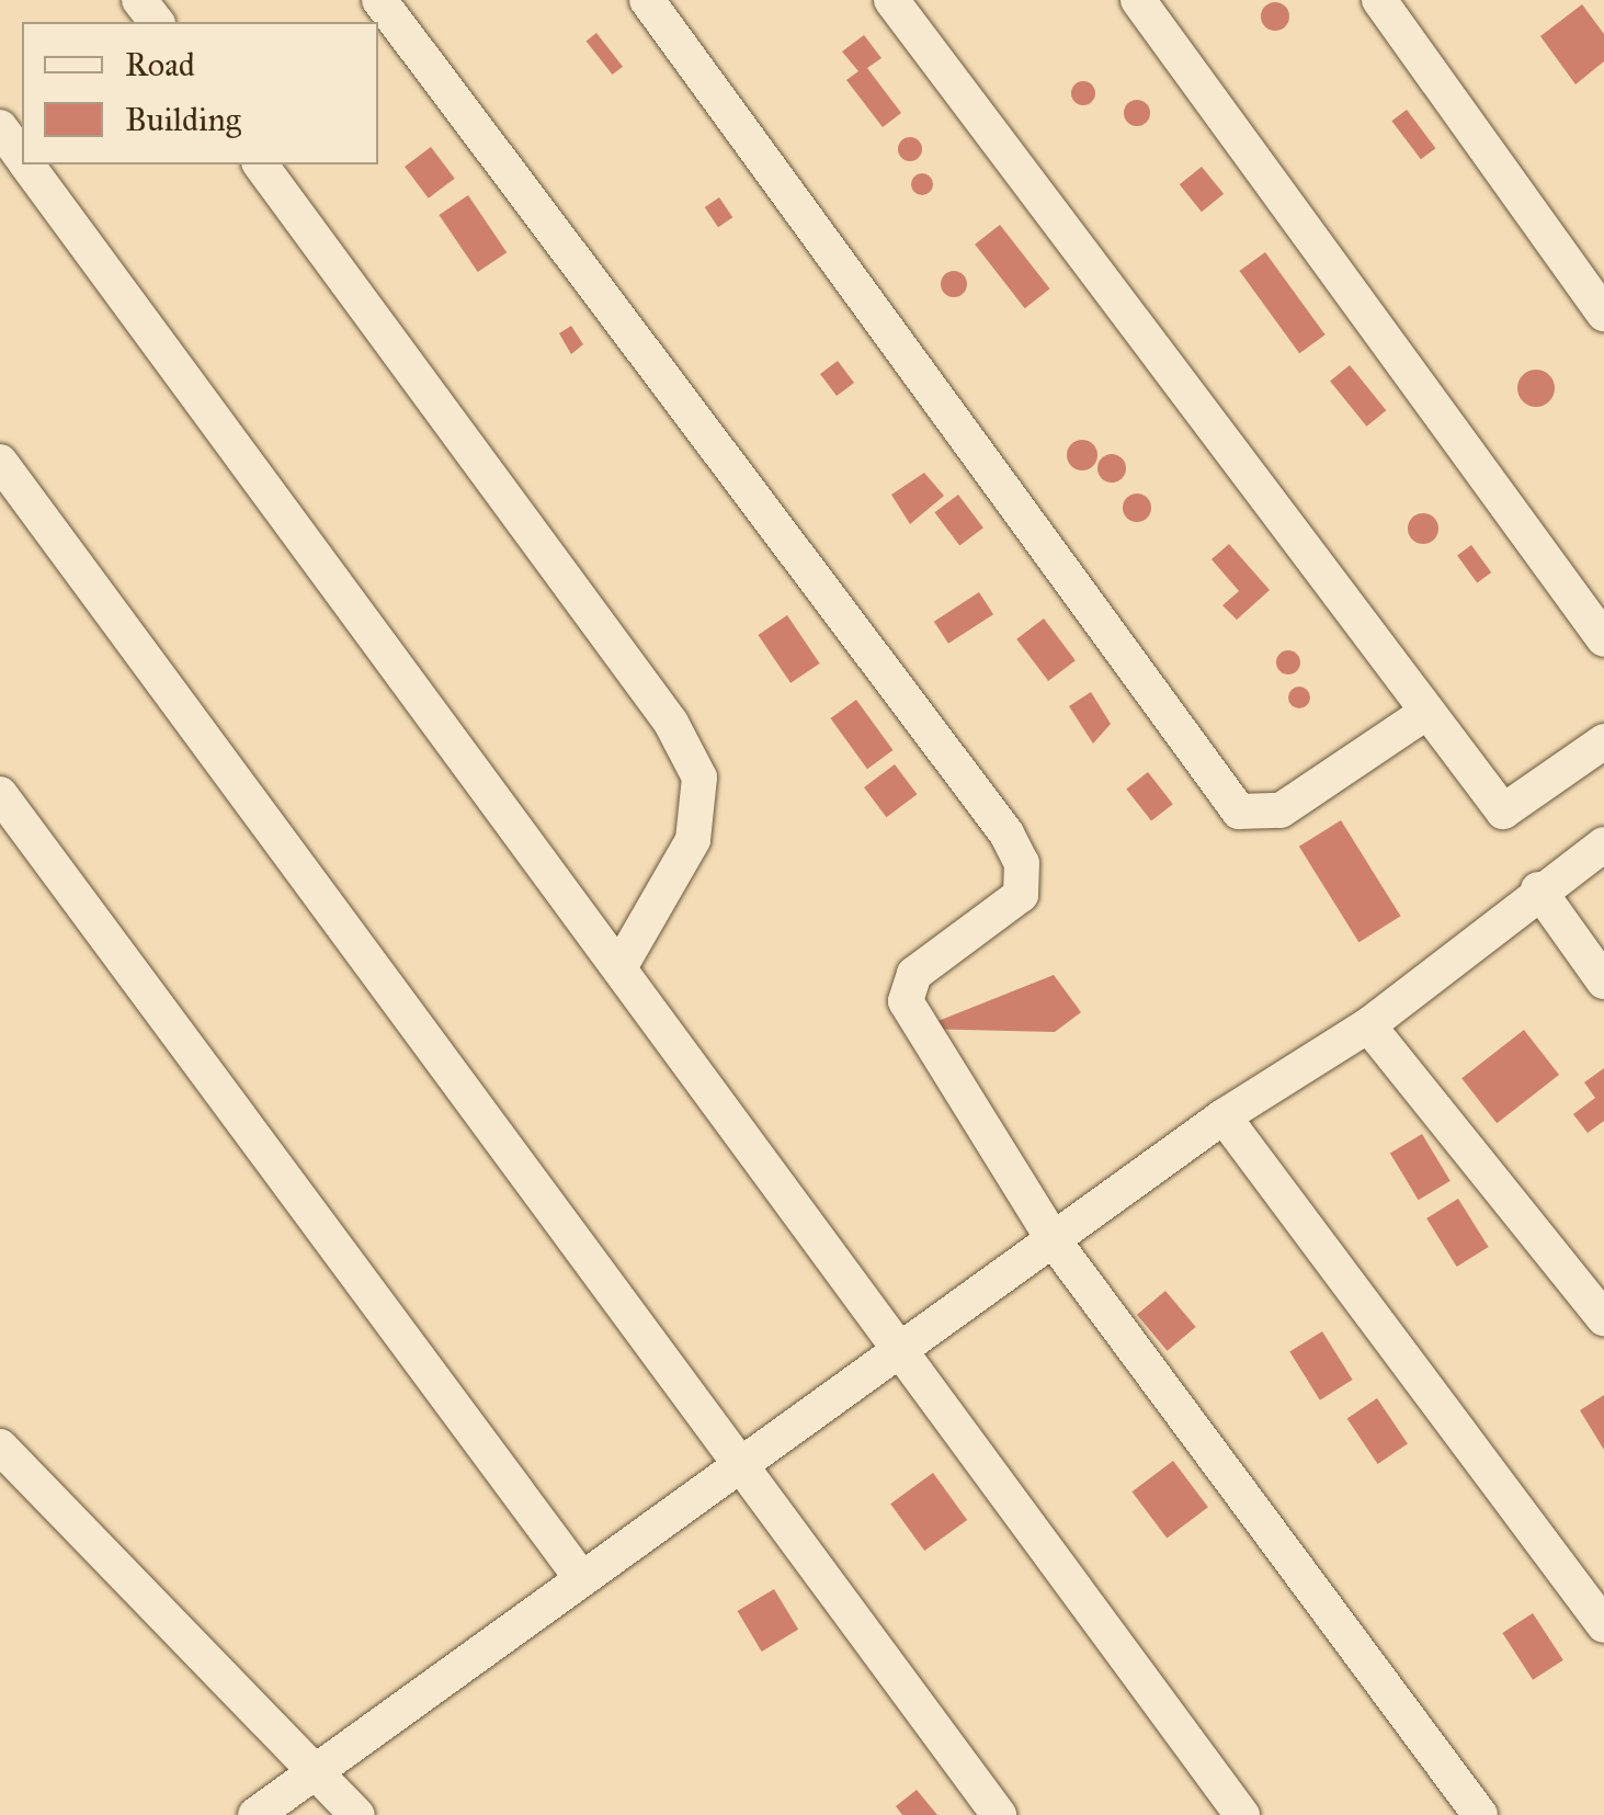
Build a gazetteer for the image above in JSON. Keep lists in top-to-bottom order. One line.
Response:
{"legend":["Road","Building"]}
